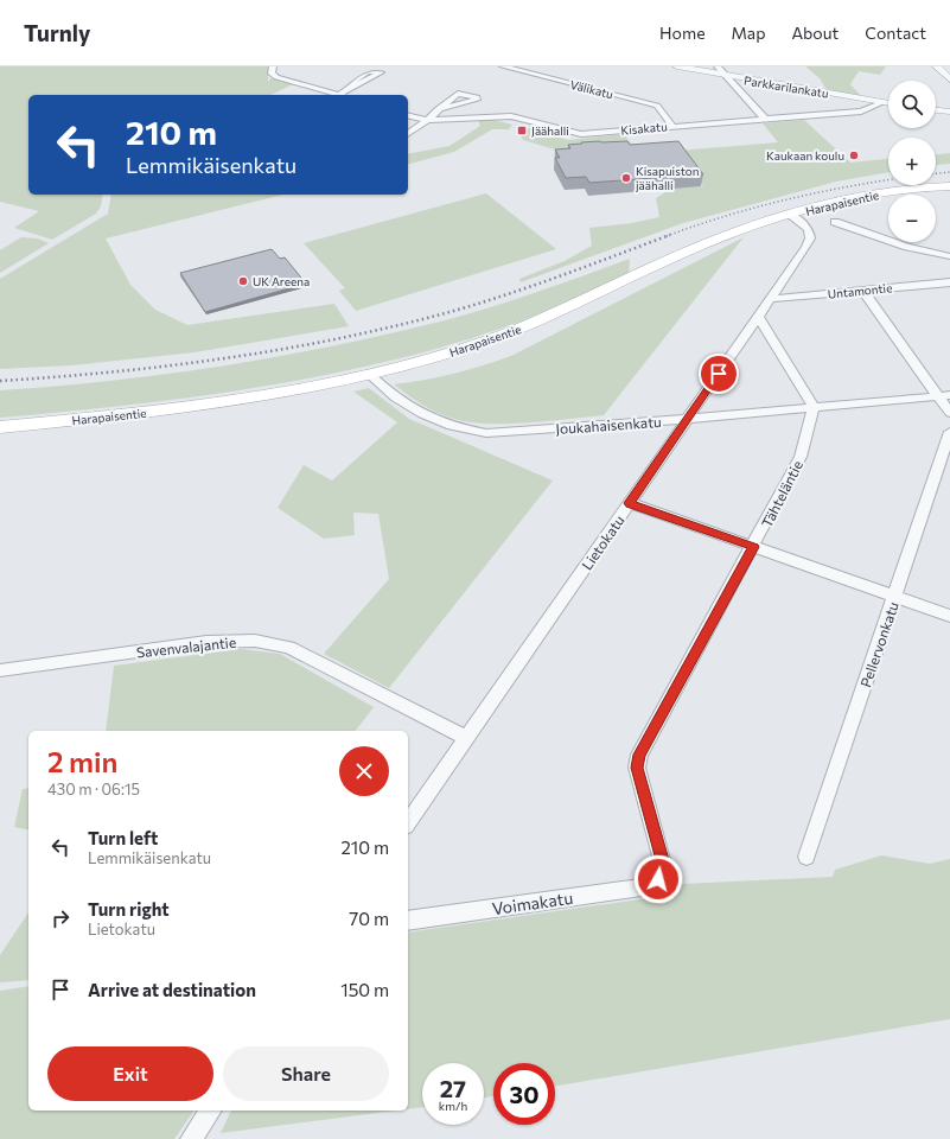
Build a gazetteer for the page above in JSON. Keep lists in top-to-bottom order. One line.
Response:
{"streets":{"main road":["Harapaisentie"],"street":["Parkkarilankatu","Välikatu","Kisakatu","Untamontie","Joukahaisenkatu","Tähteläntie","Lietokatu","Pellervonkatu","Savenvalajantie","Voimakatu"]},"crossings":[["Parkkarilankatu","Kisakatu"],["Välikatu","Kisakatu"],["Harapaisentie","Joukahaisenkatu"],["Harapaisentie","Lietokatu"],["Untamontie","Lietokatu"],["Joukahaisenkatu","Tähteläntie"],["Joukahaisenkatu","Lietokatu"],["Tähteläntie","Voimakatu"],["Lietokatu","Savenvalajantie"]],"places":{"transit":["Jäähalli"],"other":["Kaukaan koulu","Kisapuiston jäähalli","UK Areena"]},"page":{"header":"Turnly","nav":["Home","Map","About","Contact"],"map_buttons":["+","−"],"turn":["210 m","Lemmikäisenkatu"],"heading":["2 min","430 m · 06:15"],"list":[{"name":"Turn left","note":"Lemmikäisenkatu","value":"210 m"},{"name":"Turn right","note":"Lietokatu","value":"70 m"},{"name":"Arrive at destination","value":"150 m"}],"buttons":["Exit","Share"],"speed":"27 km/h","limit":"30"}}
